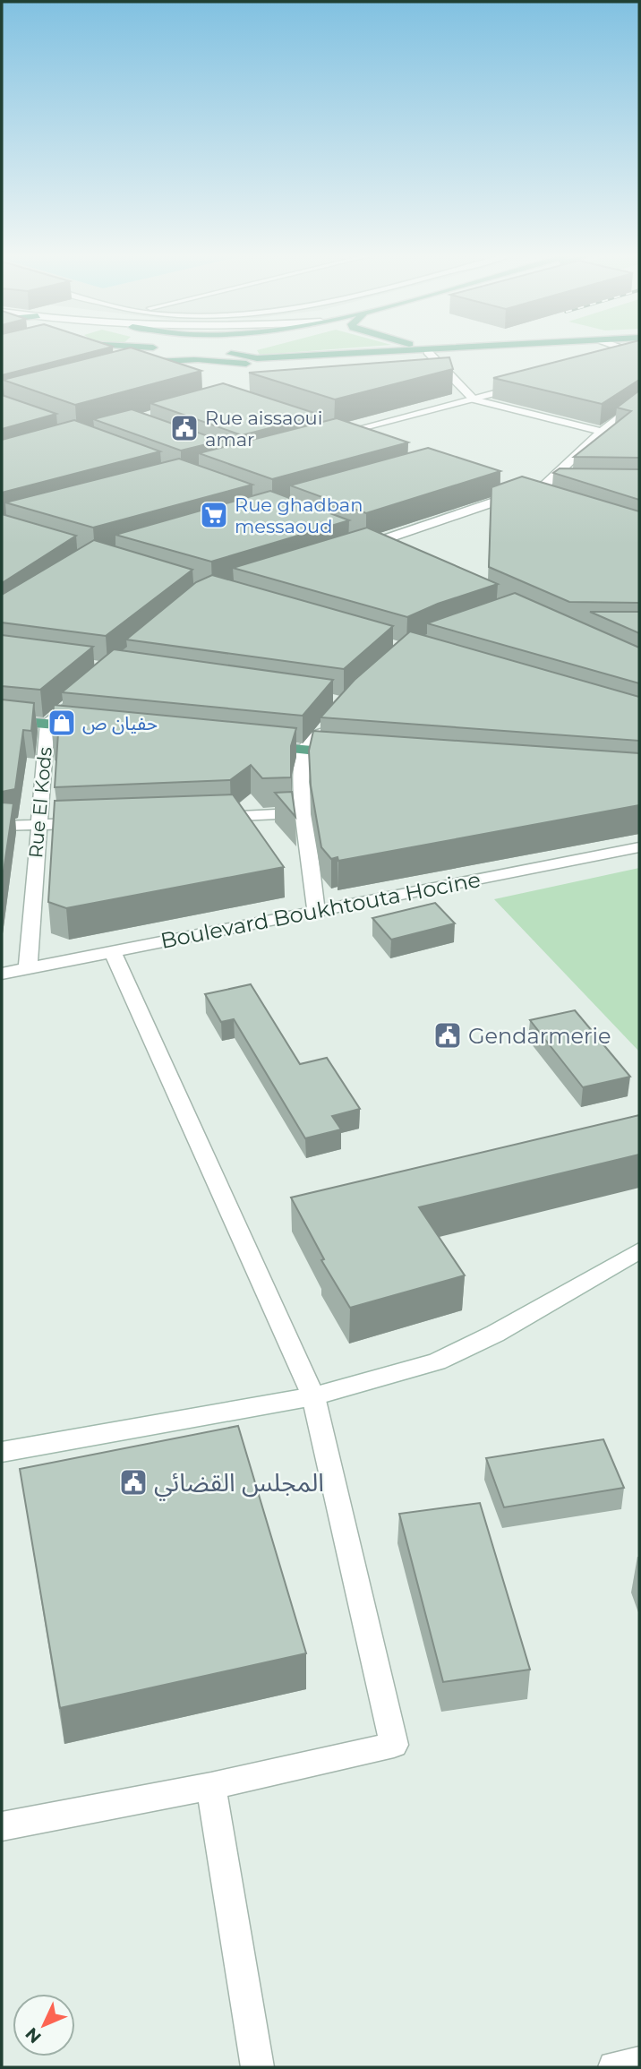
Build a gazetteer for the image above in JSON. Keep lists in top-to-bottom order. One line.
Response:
{"streets":{"street":["Rue El Kods","Boulevard Boukhtouta Hocine"]},"crossings":[["Rue El Kods","Boulevard Boukhtouta Hocine"]],"places":{"public building":["Rue aissaoui amar","Gendarmerie","المجلس القضائي"],"supermarket":["Rue ghadban messaoud"],"shop":["حفيان ص"]},"north":"bottom left"}
